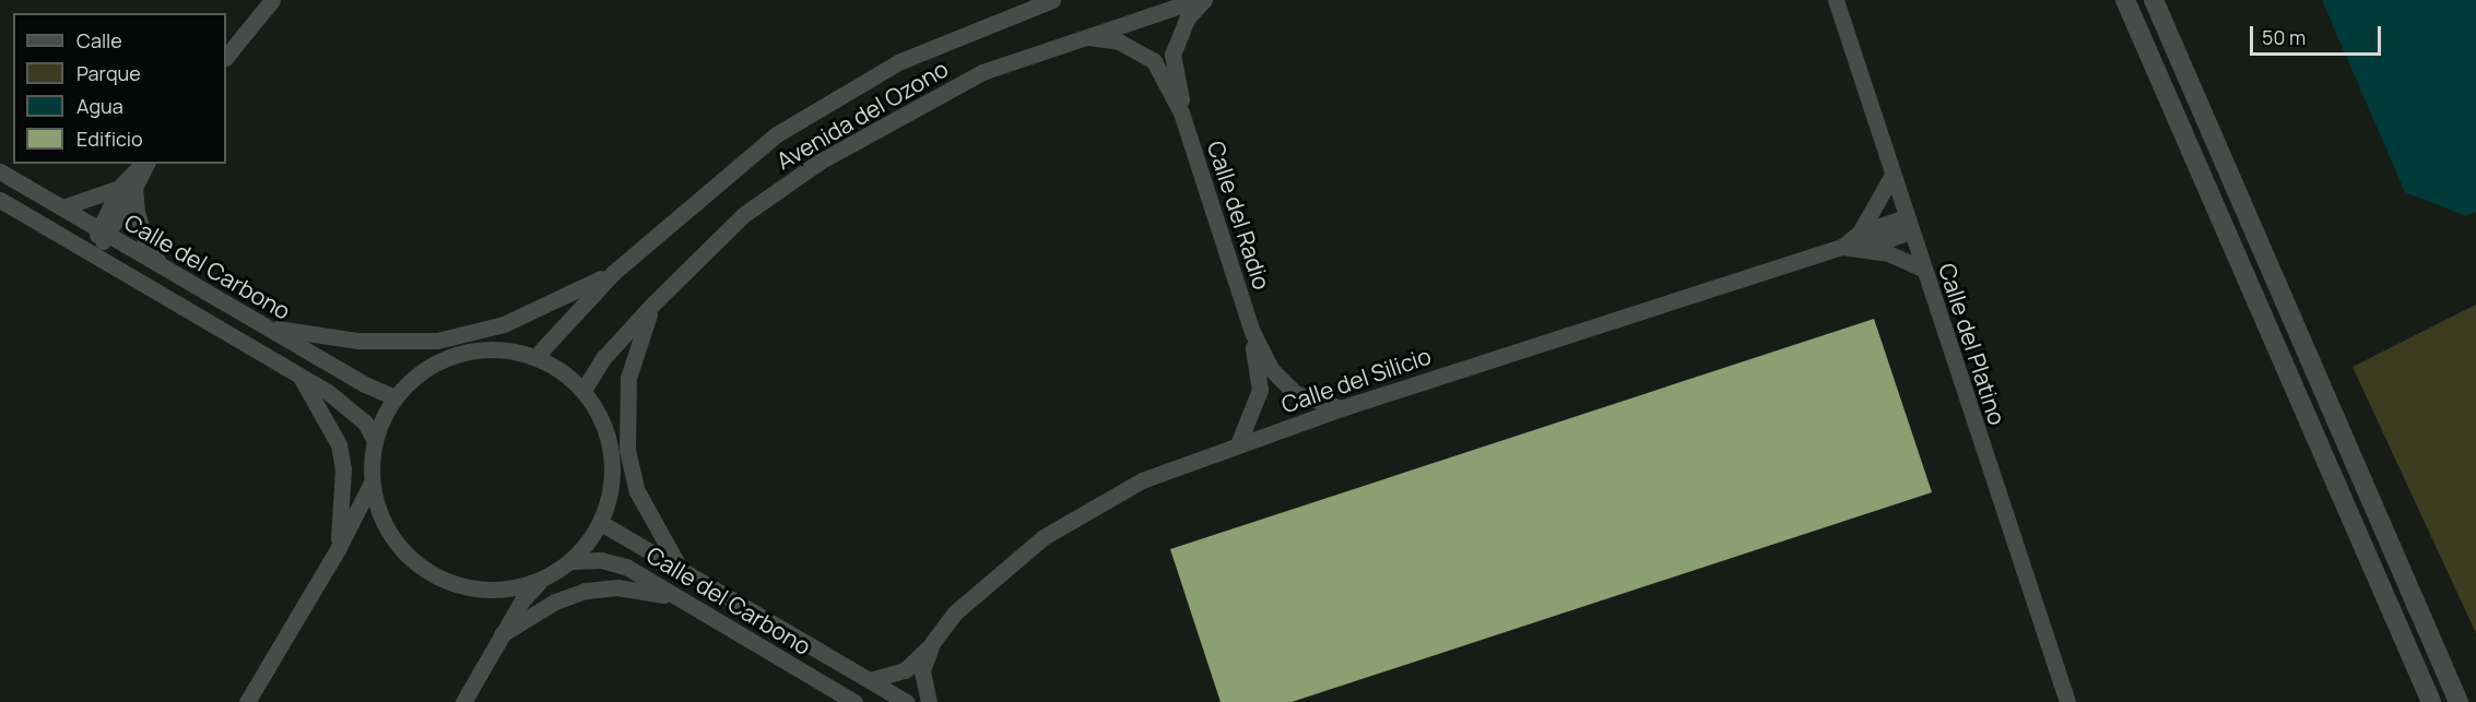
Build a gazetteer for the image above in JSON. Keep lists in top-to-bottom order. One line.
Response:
{"streets":{"street":["Avenida del Ozono","Calle del Radio","Calle del Carbono","Calle del Platino","Calle del Silicio"]},"crossings":[["Avenida del Ozono","Calle del Radio"],["Avenida del Ozono","Calle del Carbono"],["Calle del Radio","Calle del Silicio"],["Calle del Carbono","Calle del Silicio"],["Calle del Platino","Calle del Silicio"]],"legend":["Calle","Parque","Agua","Edificio"],"scale_bar":"50 m"}
